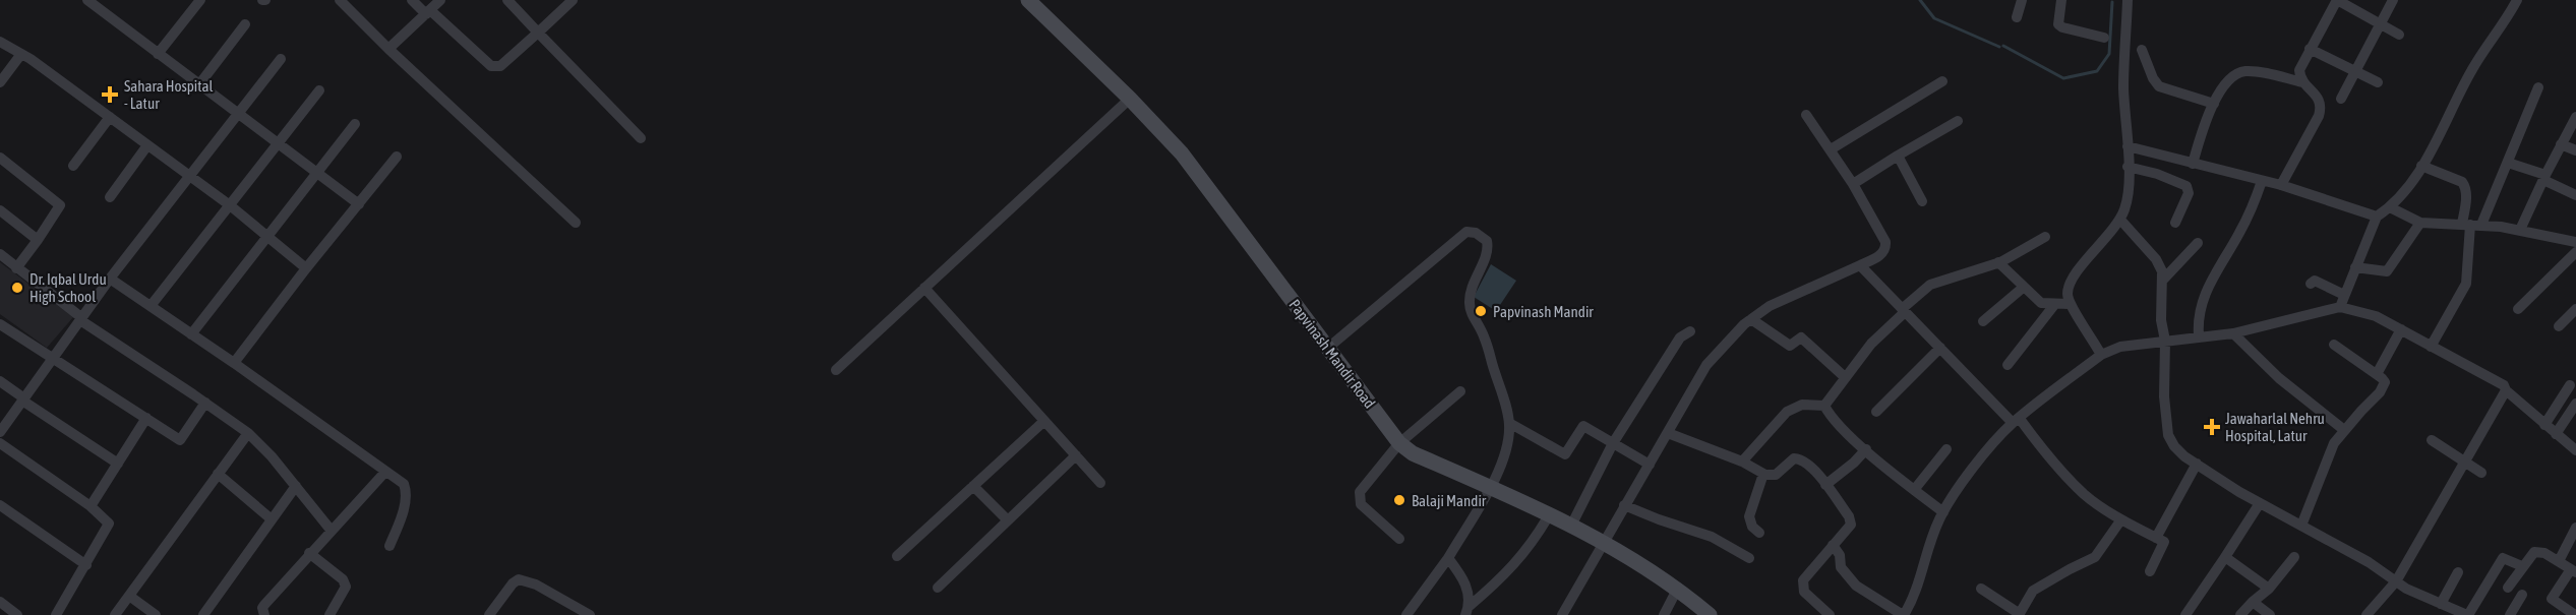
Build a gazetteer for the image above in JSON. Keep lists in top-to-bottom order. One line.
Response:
{"streets":{"street":["Papvinash Mandir Road"]},"places":{"health":["Sahara Hospital - Latur","Jawaharlal Nehru Hospital, Latur"],"other":["Dr. Iqbal Urdu High School","Papvinash Mandir","Balaji Mandir"]}}
